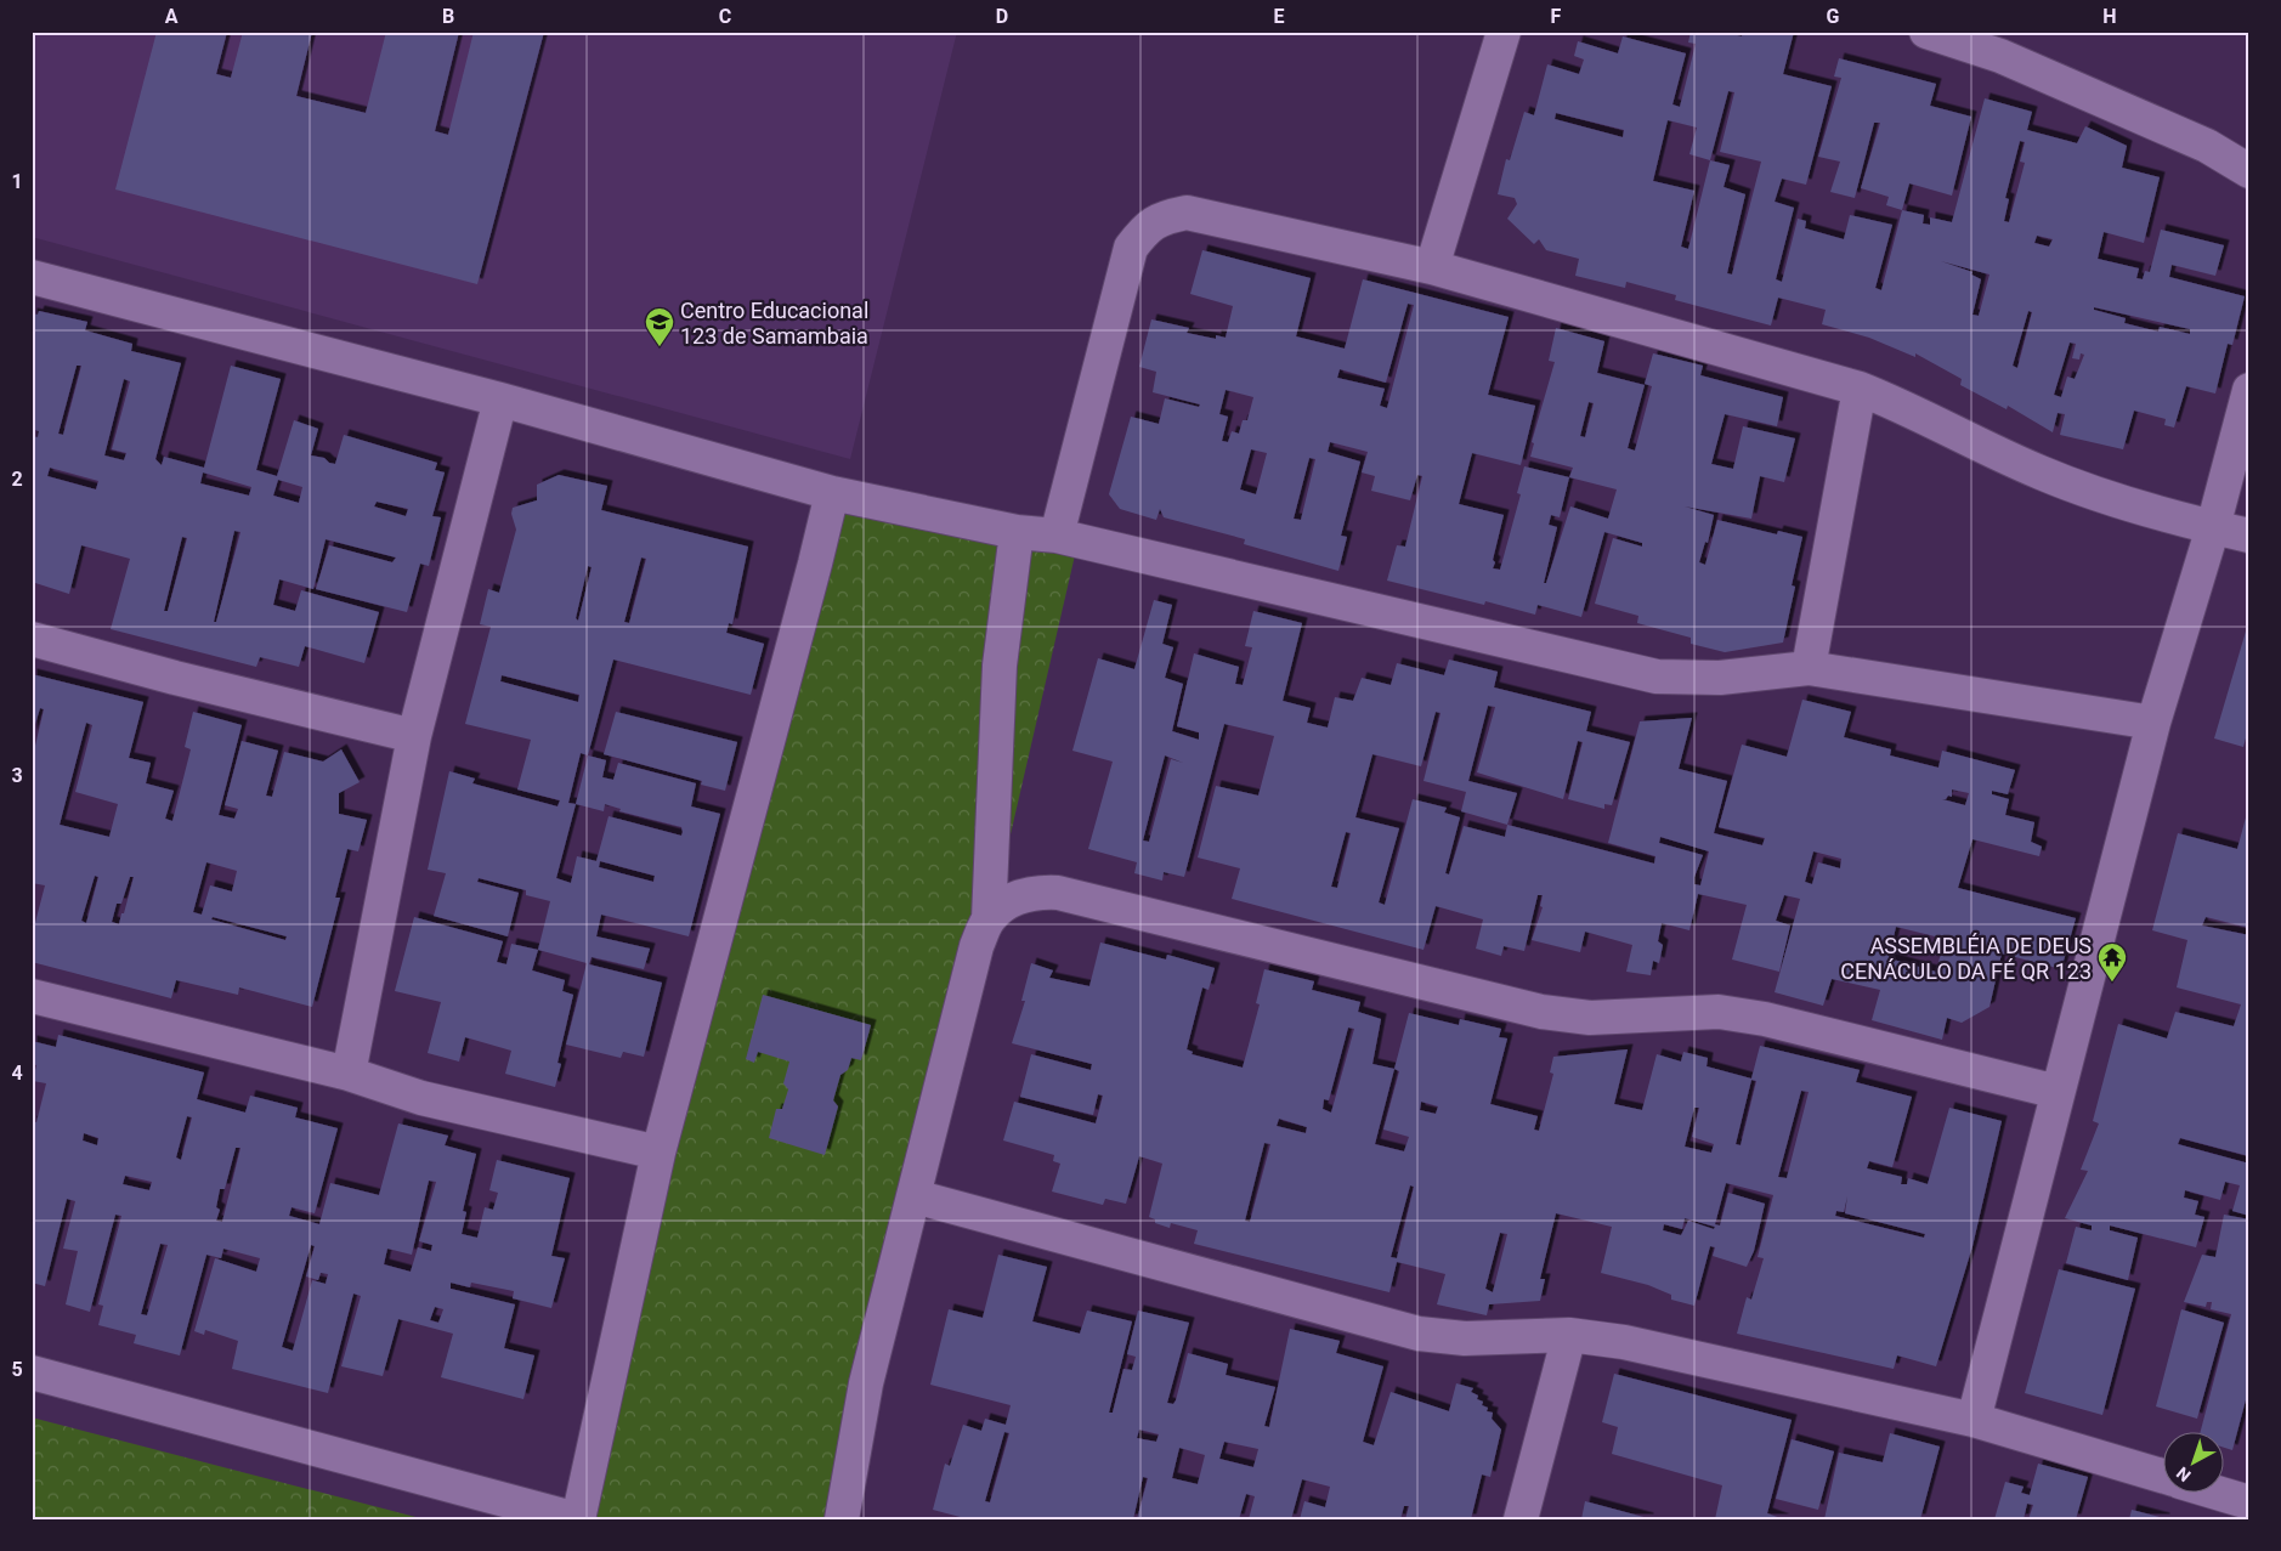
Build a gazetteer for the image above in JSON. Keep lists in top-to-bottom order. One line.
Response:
{"places":{"school or university":["Centro Educacional 123 de Samambaia"],"temple":["ASSEMBLÉIA DE DEUS CENÁCULO DA FÉ QR 123"]},"north":"bottom left","grid":{"columns":["A","B","C","D","E","F","G","H"],"rows":["1","2","3","4","5"]}}
